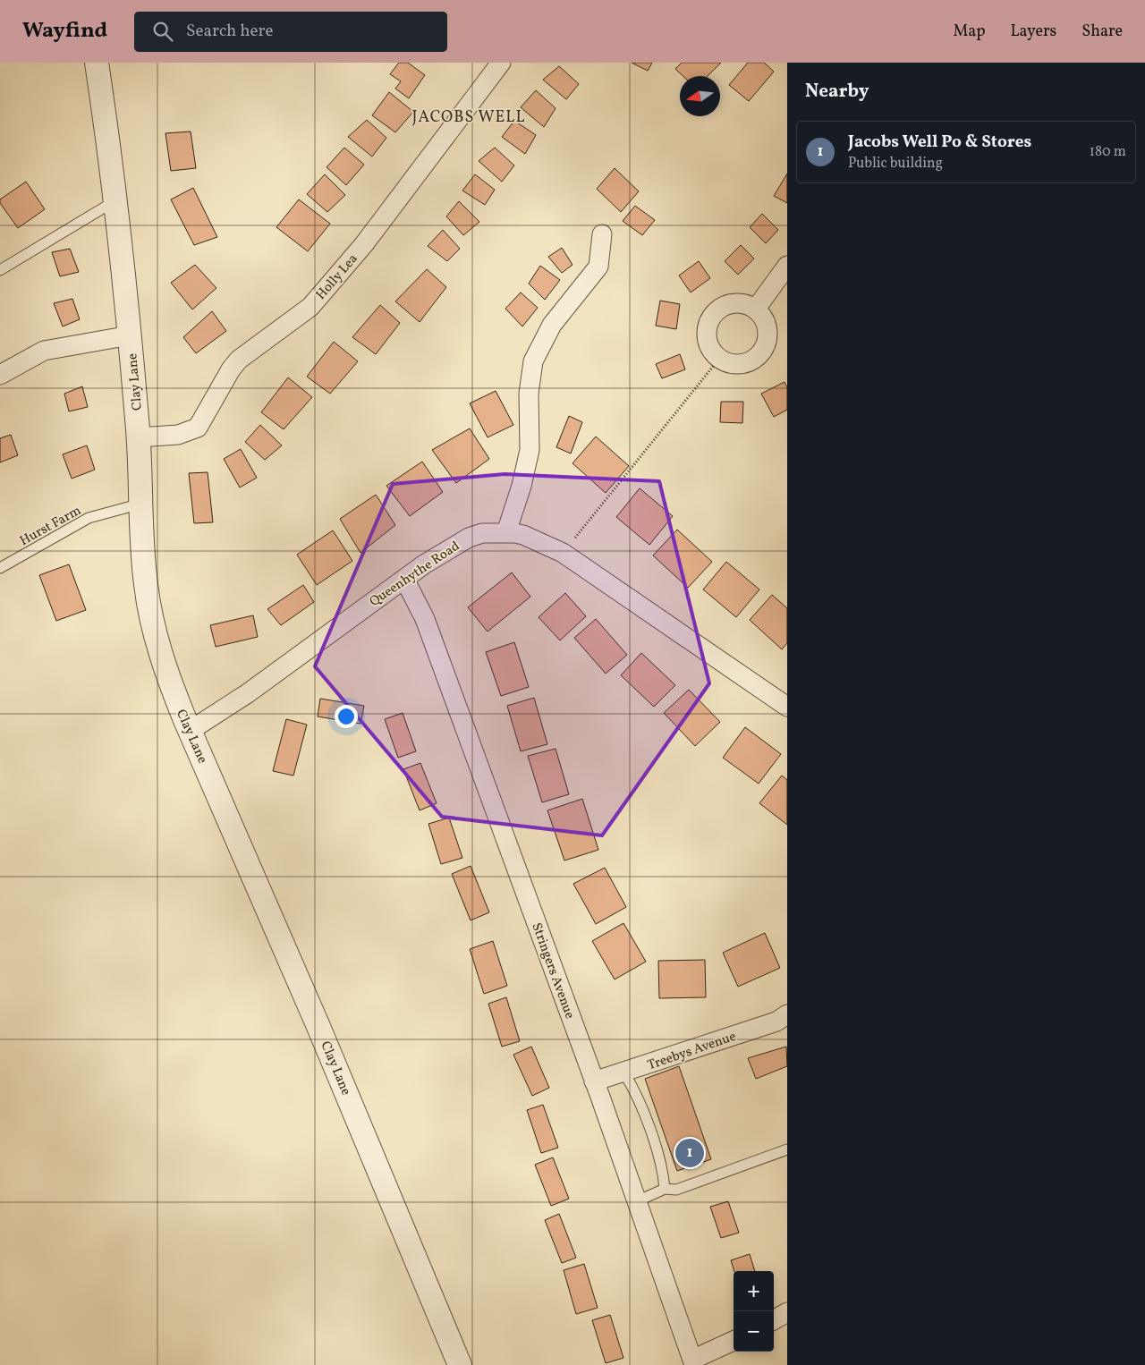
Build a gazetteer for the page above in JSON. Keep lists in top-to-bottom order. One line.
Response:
{"streets":{"street":["Holly Lea","Clay Lane","Queenhythe Road","Stringers Avenue","Treebys Avenue"],"lane":["Hurst Farm"]},"crossings":[["Holly Lea","Clay Lane"],["Clay Lane","Hurst Farm"],["Clay Lane","Queenhythe Road"],["Queenhythe Road","Stringers Avenue"],["Stringers Avenue","Treebys Avenue"]],"districts":["JACOBS WELL"],"north":"left","page":{"header":"Wayfind","search":"Search here","nav":["Map","Layers","Share"],"heading":"Nearby","list":[{"mark":"1","name":"Jacobs Well Po & Stores","note":"Public building","value":"180 m"}],"pins":"1","map_buttons":["+","−"]}}
